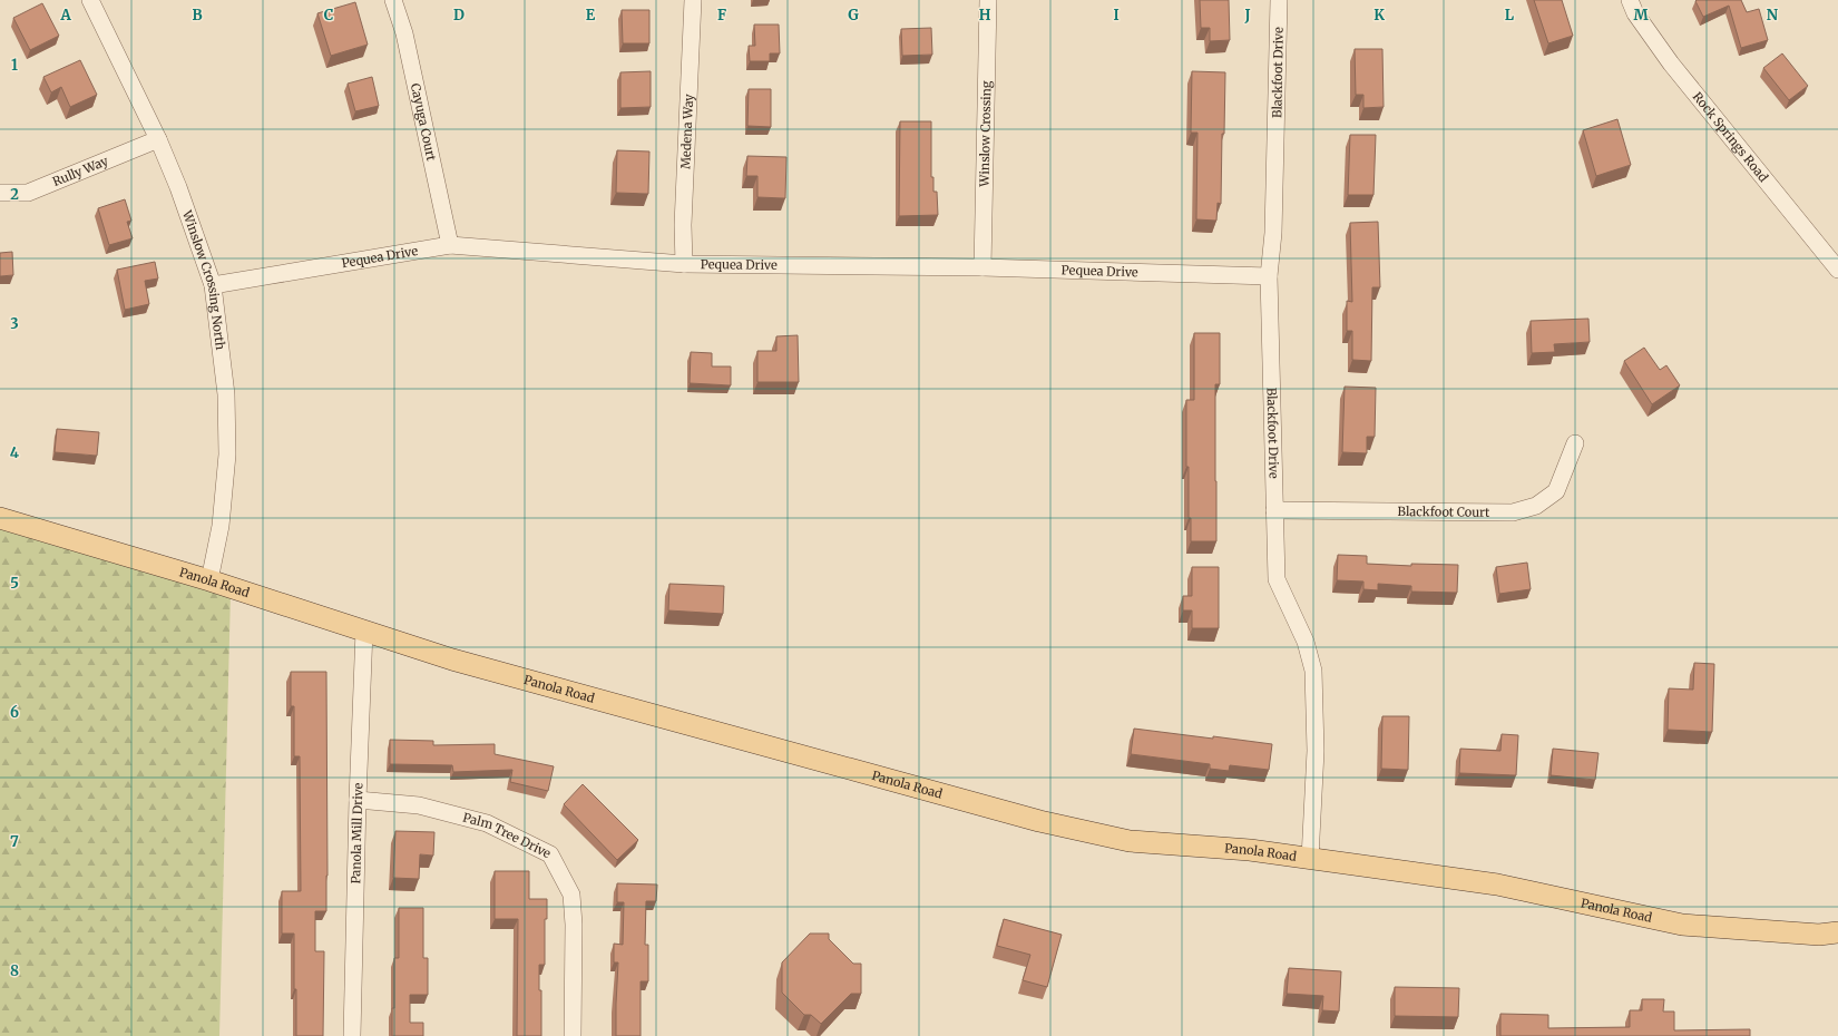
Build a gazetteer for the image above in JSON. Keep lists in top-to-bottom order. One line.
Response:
{"streets":{"main road":["Panola Road"],"street":["Blackfoot Drive","Cayuga Court","Medena Way","Winslow Crossing","Rock Springs Road","Rully Way","Pequea Drive","Winslow Crossing North","Blackfoot Court","Panola Mill Drive","Palm Tree Drive"]},"crossings":[["Blackfoot Drive","Pequea Drive"],["Blackfoot Drive","Blackfoot Court"],["Blackfoot Drive","Panola Road"],["Cayuga Court","Pequea Drive"],["Medena Way","Pequea Drive"],["Winslow Crossing","Pequea Drive"],["Rully Way","Winslow Crossing North"],["Pequea Drive","Winslow Crossing North"],["Winslow Crossing North","Panola Road"],["Panola Road","Panola Mill Drive"],["Panola Mill Drive","Palm Tree Drive"]],"grid":{"columns":["A","B","C","D","E","F","G","H","I","J","K","L","M","N"],"rows":["1","2","3","4","5","6","7","8"]}}
